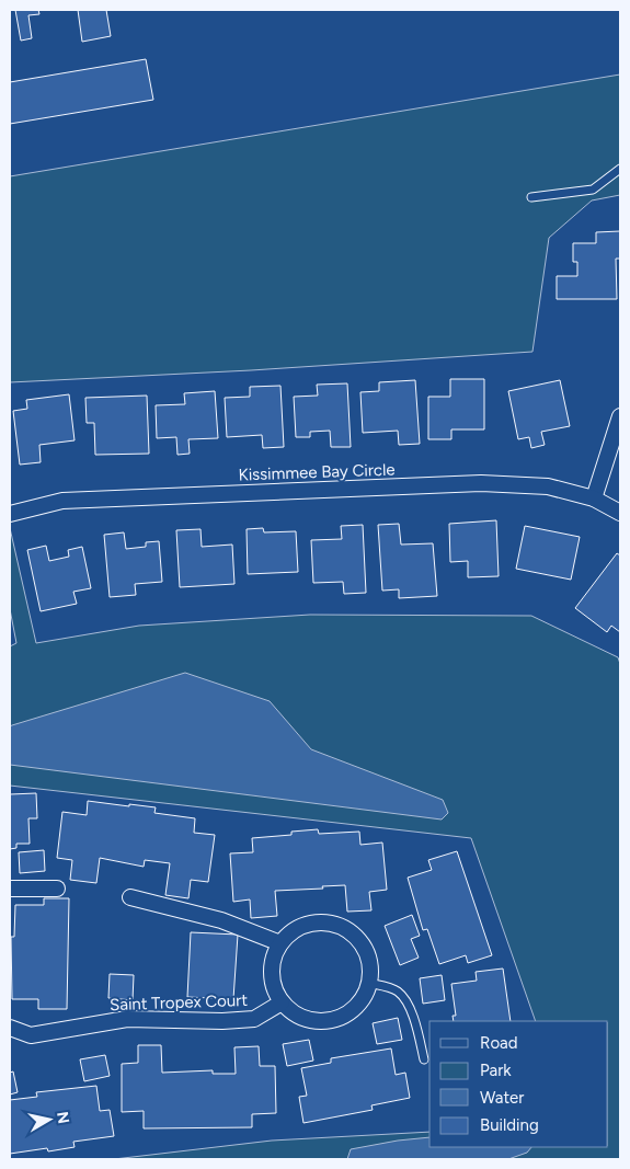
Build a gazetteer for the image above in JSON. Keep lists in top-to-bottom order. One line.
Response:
{"streets":{"street":["Kissimmee Bay Circle","Saint Tropex Court"]},"legend":["Road","Park","Water","Building"],"north":"right"}
